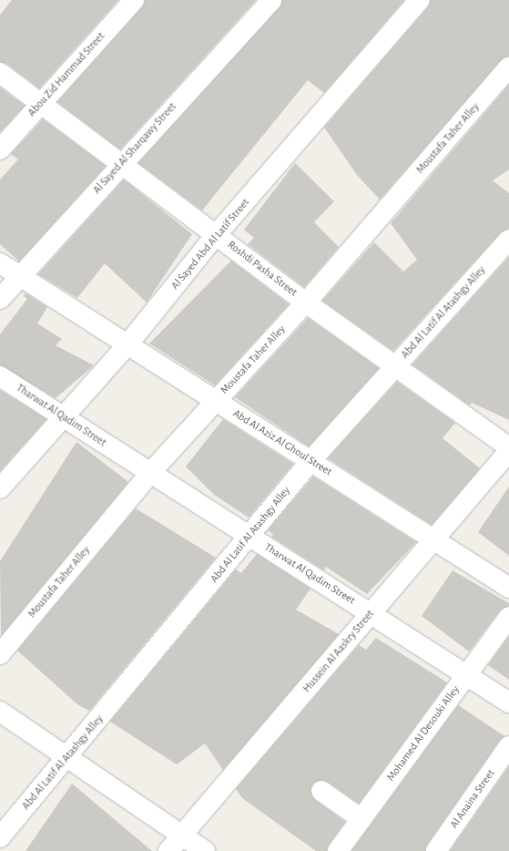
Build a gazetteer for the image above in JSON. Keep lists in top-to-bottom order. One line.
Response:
{"streets":{"street":["Abou Zid Hammad Street","Moustafa Taher Alley","Al Sayed Al Sharqawy Street","Al Sayed Abd Al Latif Street","Roshdi Pasha Street","Abd Al Latif Al Atashgy Alley","Tharwat Al Qadim Street","Abd Al Aziz Al Ghoul Street","Hussein Al Aaskry Street","Mohamed Al Desouki Alley","Al Anaina Street"]},"crossings":[["Abou Zid Hammad Street","Roshdi Pasha Street"],["Moustafa Taher Alley","Roshdi Pasha Street"],["Moustafa Taher Alley","Tharwat Al Qadim Street"],["Moustafa Taher Alley","Abd Al Aziz Al Ghoul Street"],["Al Sayed Al Sharqawy Street","Roshdi Pasha Street"],["Al Sayed Al Sharqawy Street","Abd Al Aziz Al Ghoul Street"],["Al Sayed Abd Al Latif Street","Roshdi Pasha Street"],["Al Sayed Abd Al Latif Street","Tharwat Al Qadim Street"],["Al Sayed Abd Al Latif Street","Abd Al Aziz Al Ghoul Street"],["Roshdi Pasha Street","Abd Al Latif Al Atashgy Alley"],["Abd Al Latif Al Atashgy Alley","Tharwat Al Qadim Street"],["Abd Al Latif Al Atashgy Alley","Abd Al Aziz Al Ghoul Street"],["Tharwat Al Qadim Street","Hussein Al Aaskry Street"],["Tharwat Al Qadim Street","Mohamed Al Desouki Alley"],["Abd Al Aziz Al Ghoul Street","Hussein Al Aaskry Street"]]}
